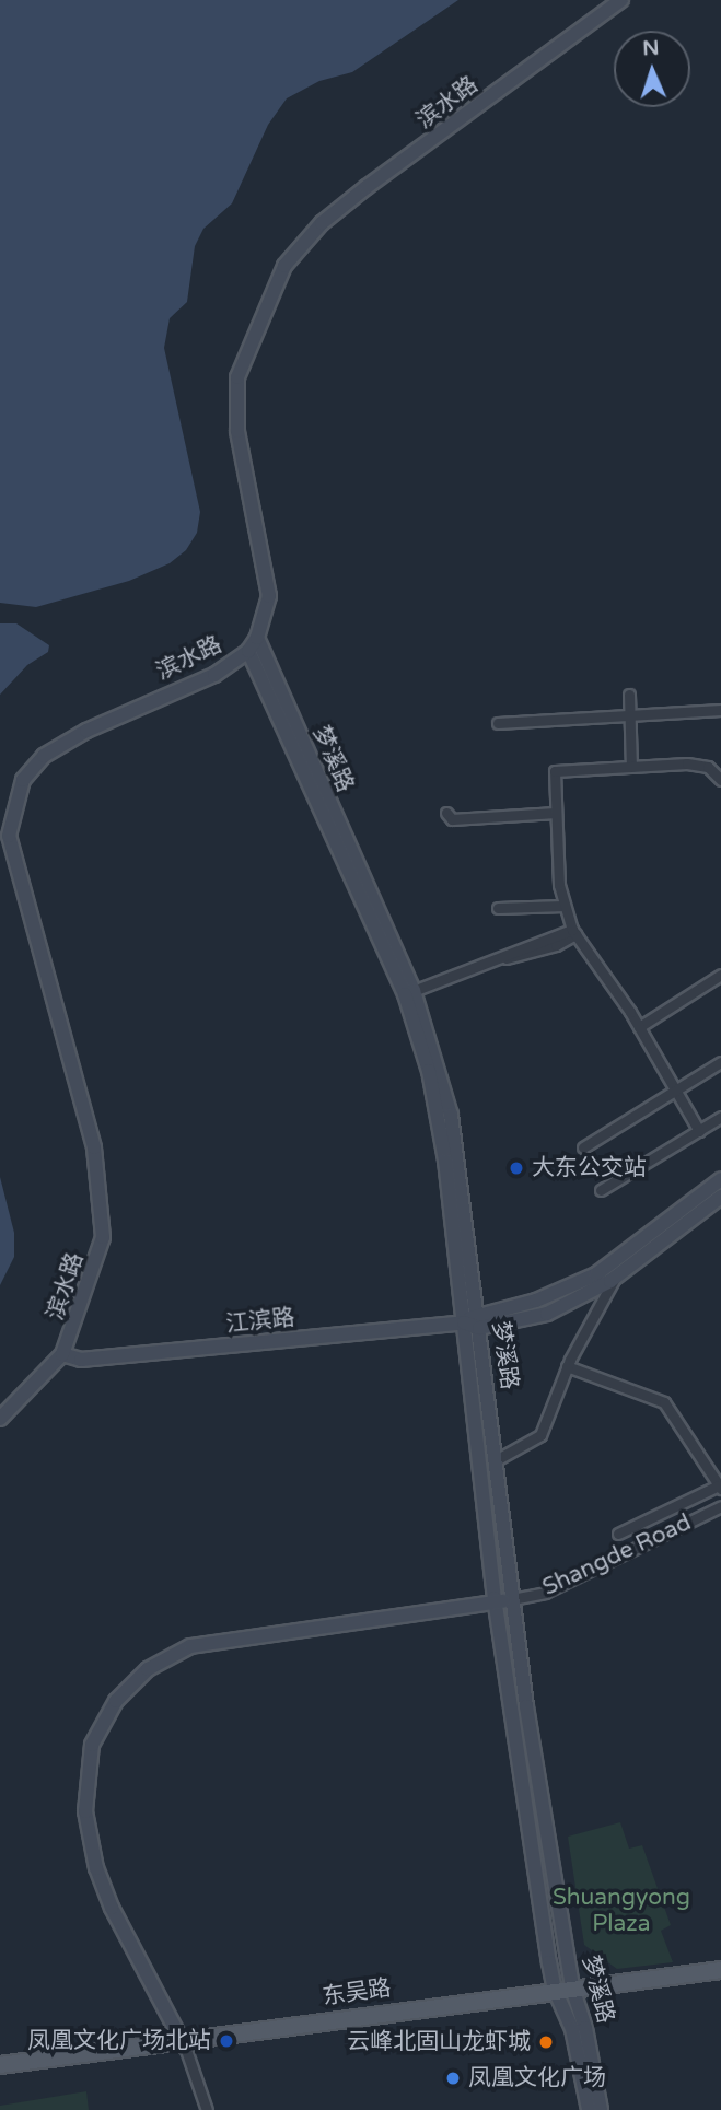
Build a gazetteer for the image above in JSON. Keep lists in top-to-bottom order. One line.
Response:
{"streets":{"main road":["滨水路","梦溪路","江滨路","东吴路"],"street":["Shangde Road"]},"crossings":[["滨水路","梦溪路"],["滨水路","江滨路"],["梦溪路","江滨路"],["梦溪路","Shangde Road"],["梦溪路","东吴路"]],"parks":["Shuangyong Plaza"],"places":["大东公交站","凤凰文化广场北站","云峰北固山龙虾城","凤凰文化广场"],"north":"top"}
